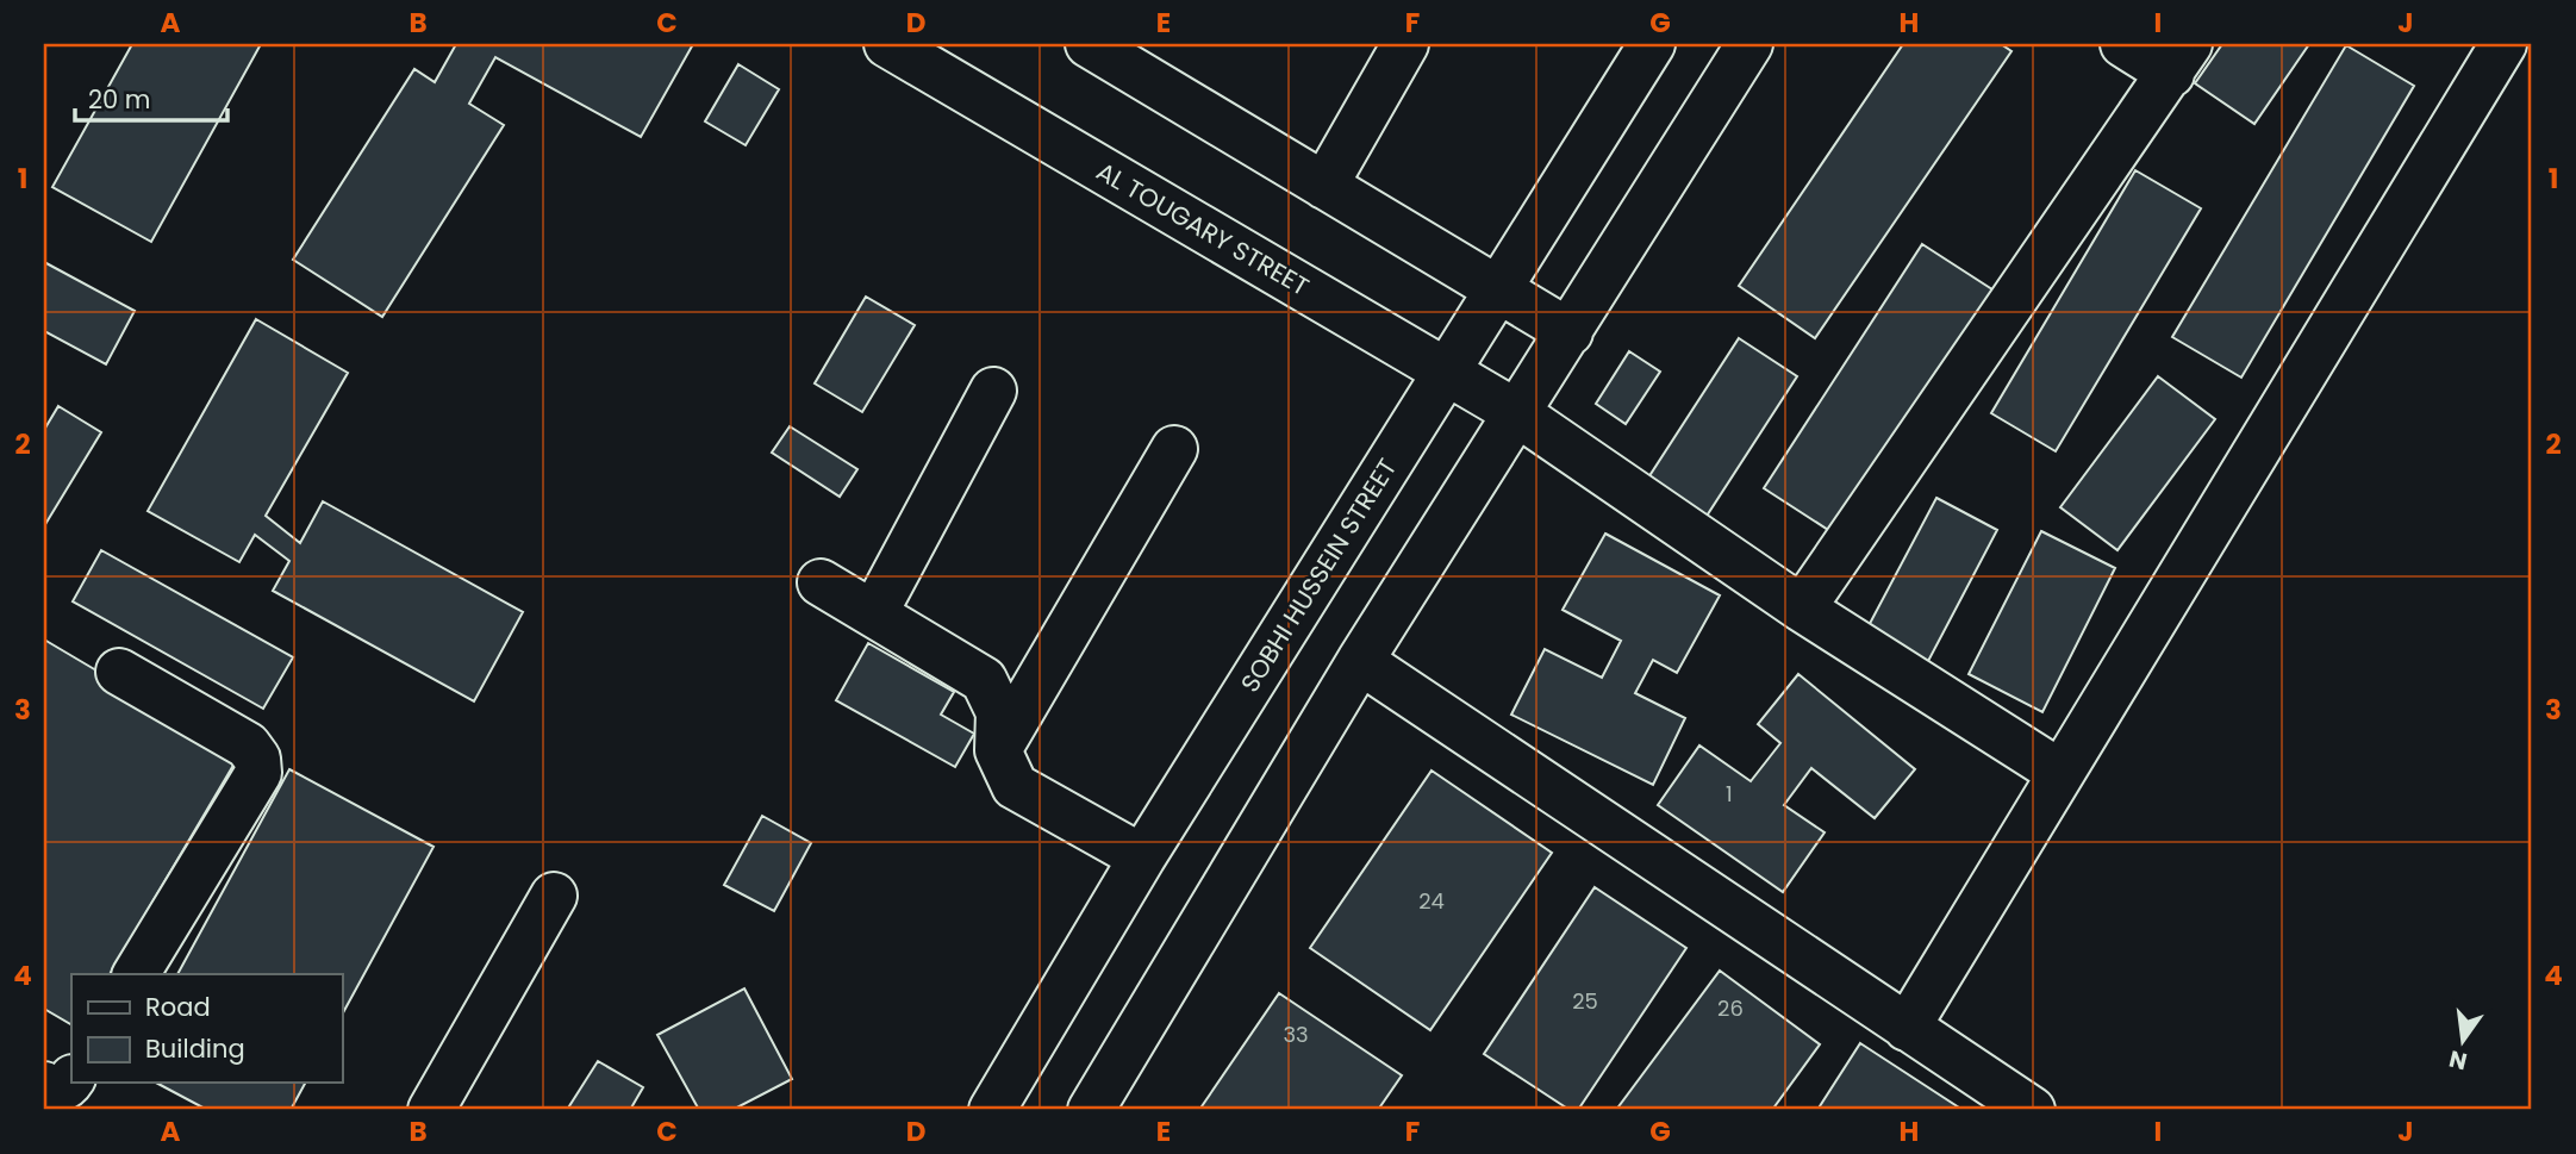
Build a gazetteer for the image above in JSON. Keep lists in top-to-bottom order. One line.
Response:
{"streets":{"street":["AL TOUGARY STREET","SOBHI HUSSEIN STREET"]},"crossings":[["AL TOUGARY STREET","SOBHI HUSSEIN STREET"]],"house_numbers":["1","24","25","26","33"],"legend":["Road","Building"],"scale_bar":"20 m","north":"bottom","grid":{"columns":["A","B","C","D","E","F","G","H","I","J"],"rows":["1","2","3","4"]}}
